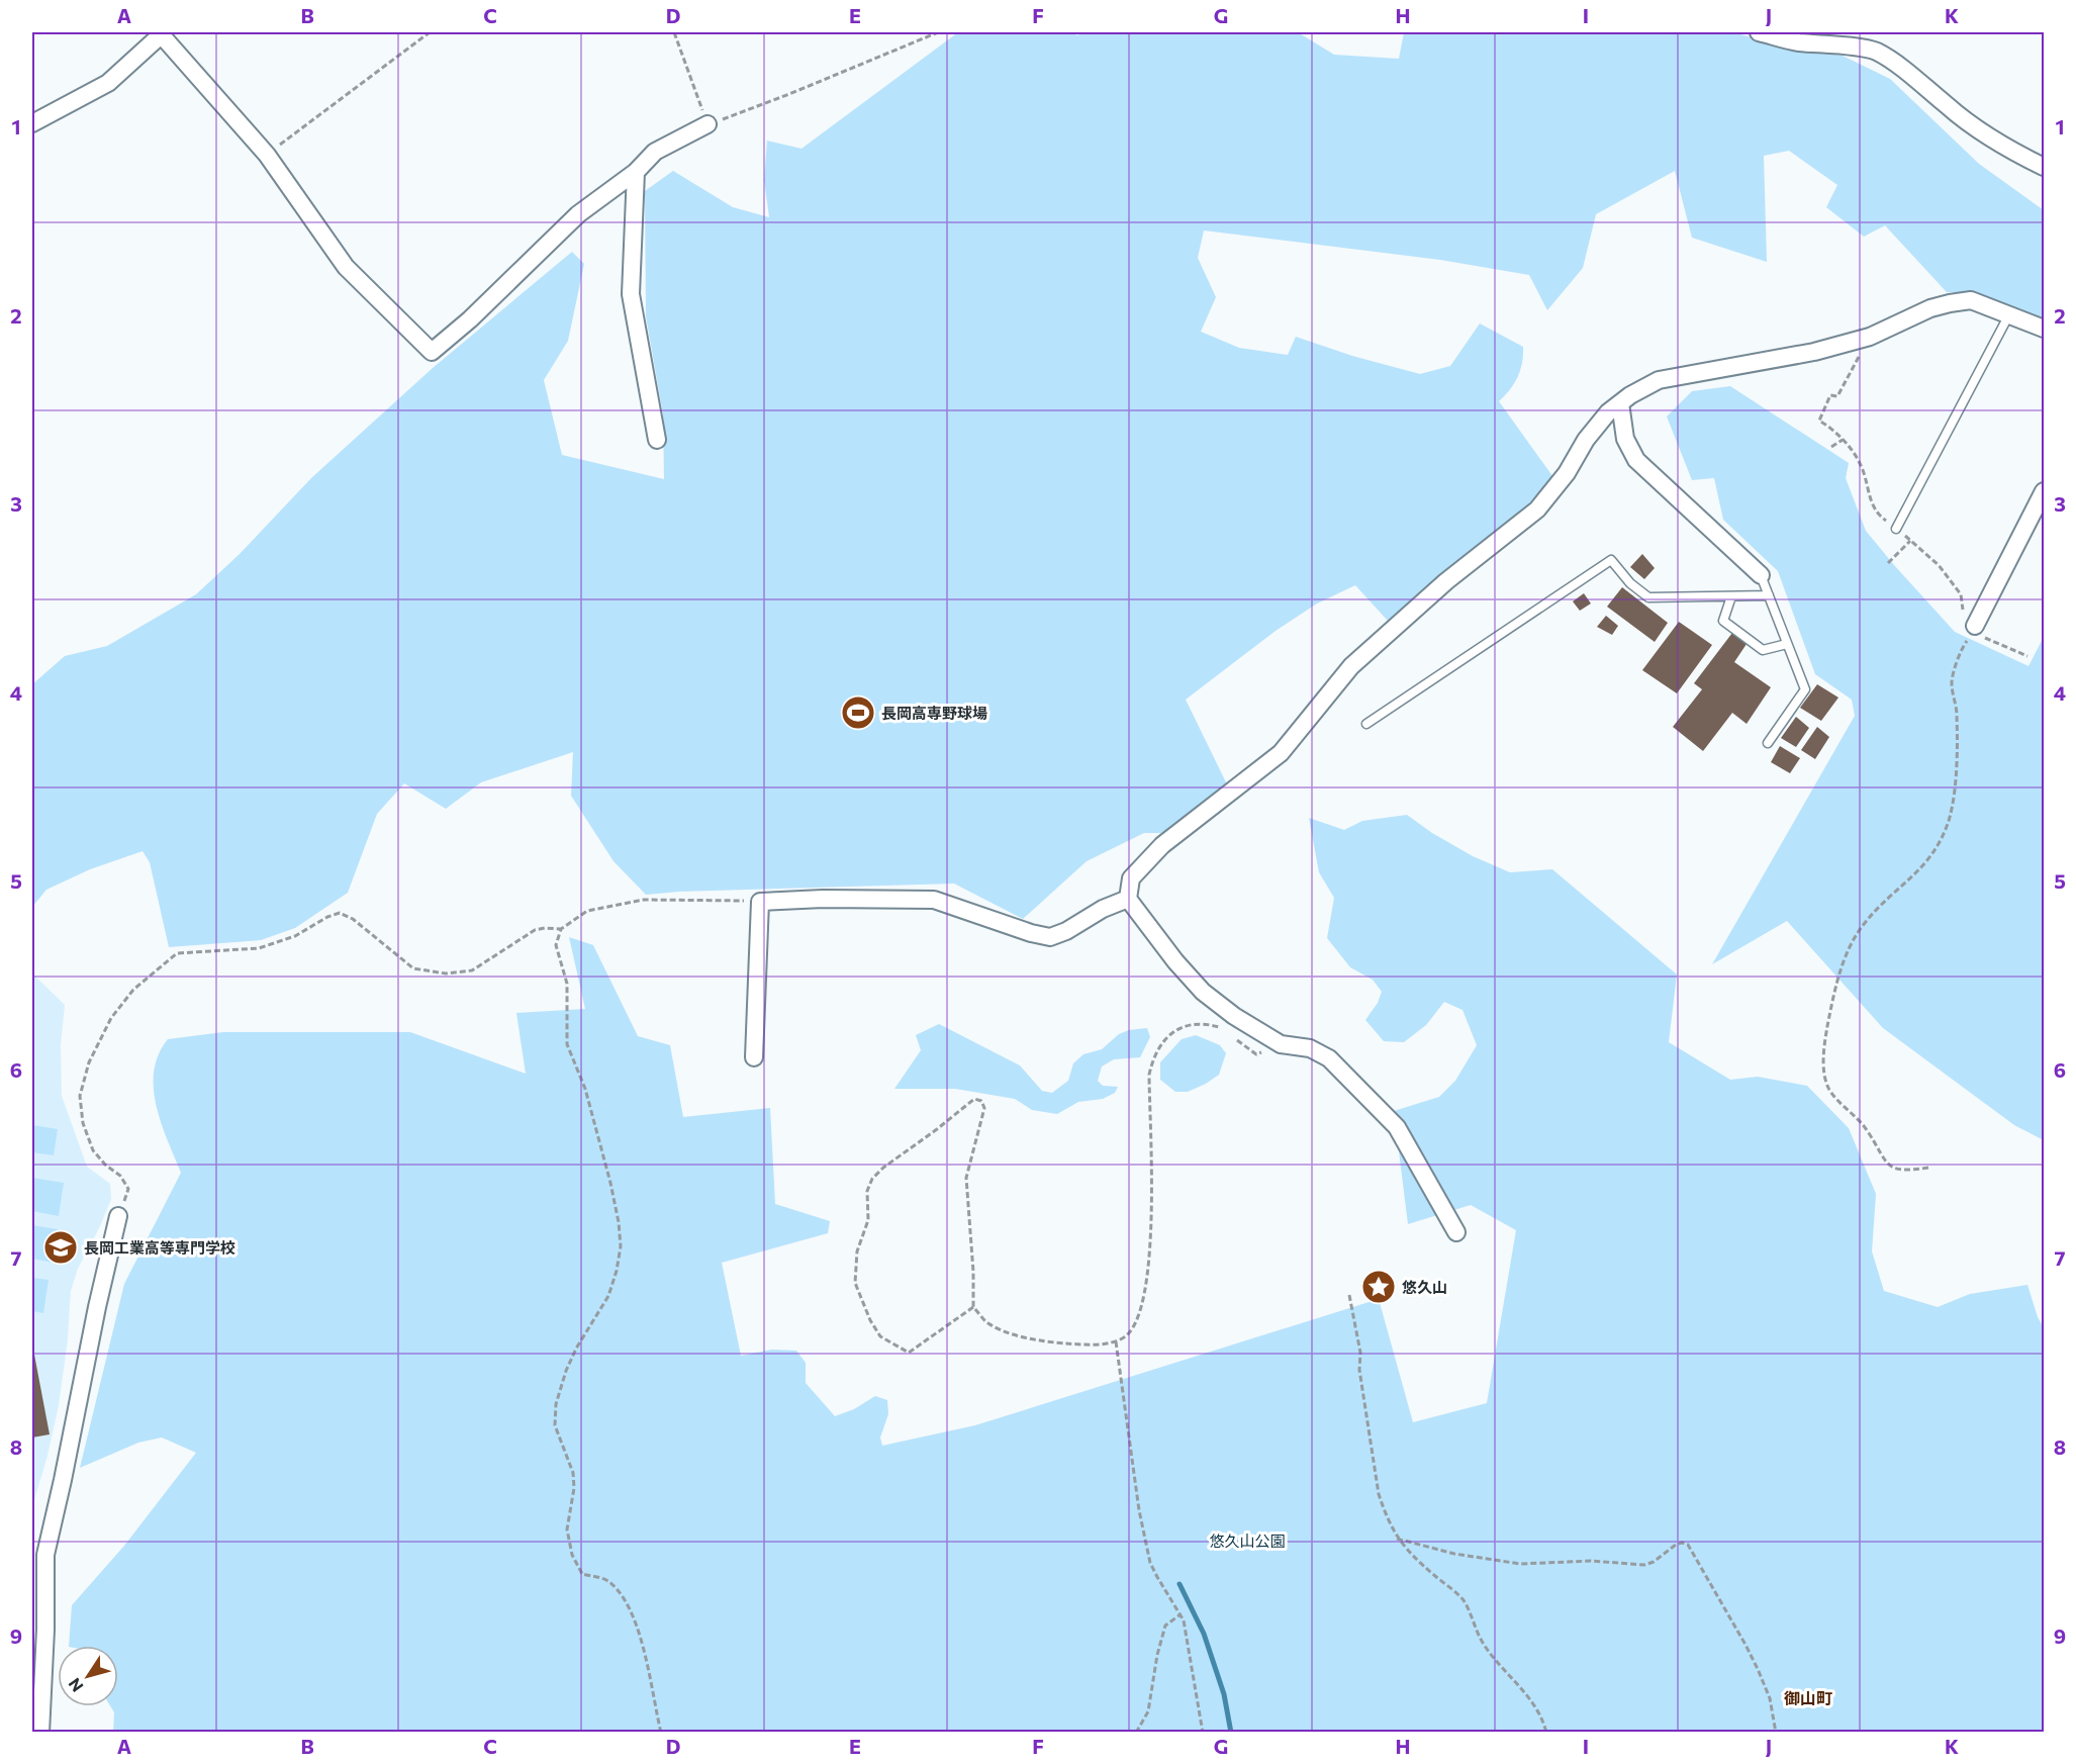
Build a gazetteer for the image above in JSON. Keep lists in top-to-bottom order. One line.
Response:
{"districts":["御山町"],"parks":["悠久山公園"],"places":{"sports":["長岡高専野球場"],"school or university":["長岡工業高等専門学校"],"place":["悠久山"]},"north":"bottom left","grid":{"columns":["A","B","C","D","E","F","G","H","I","J","K"],"rows":["1","2","3","4","5","6","7","8","9"]}}
